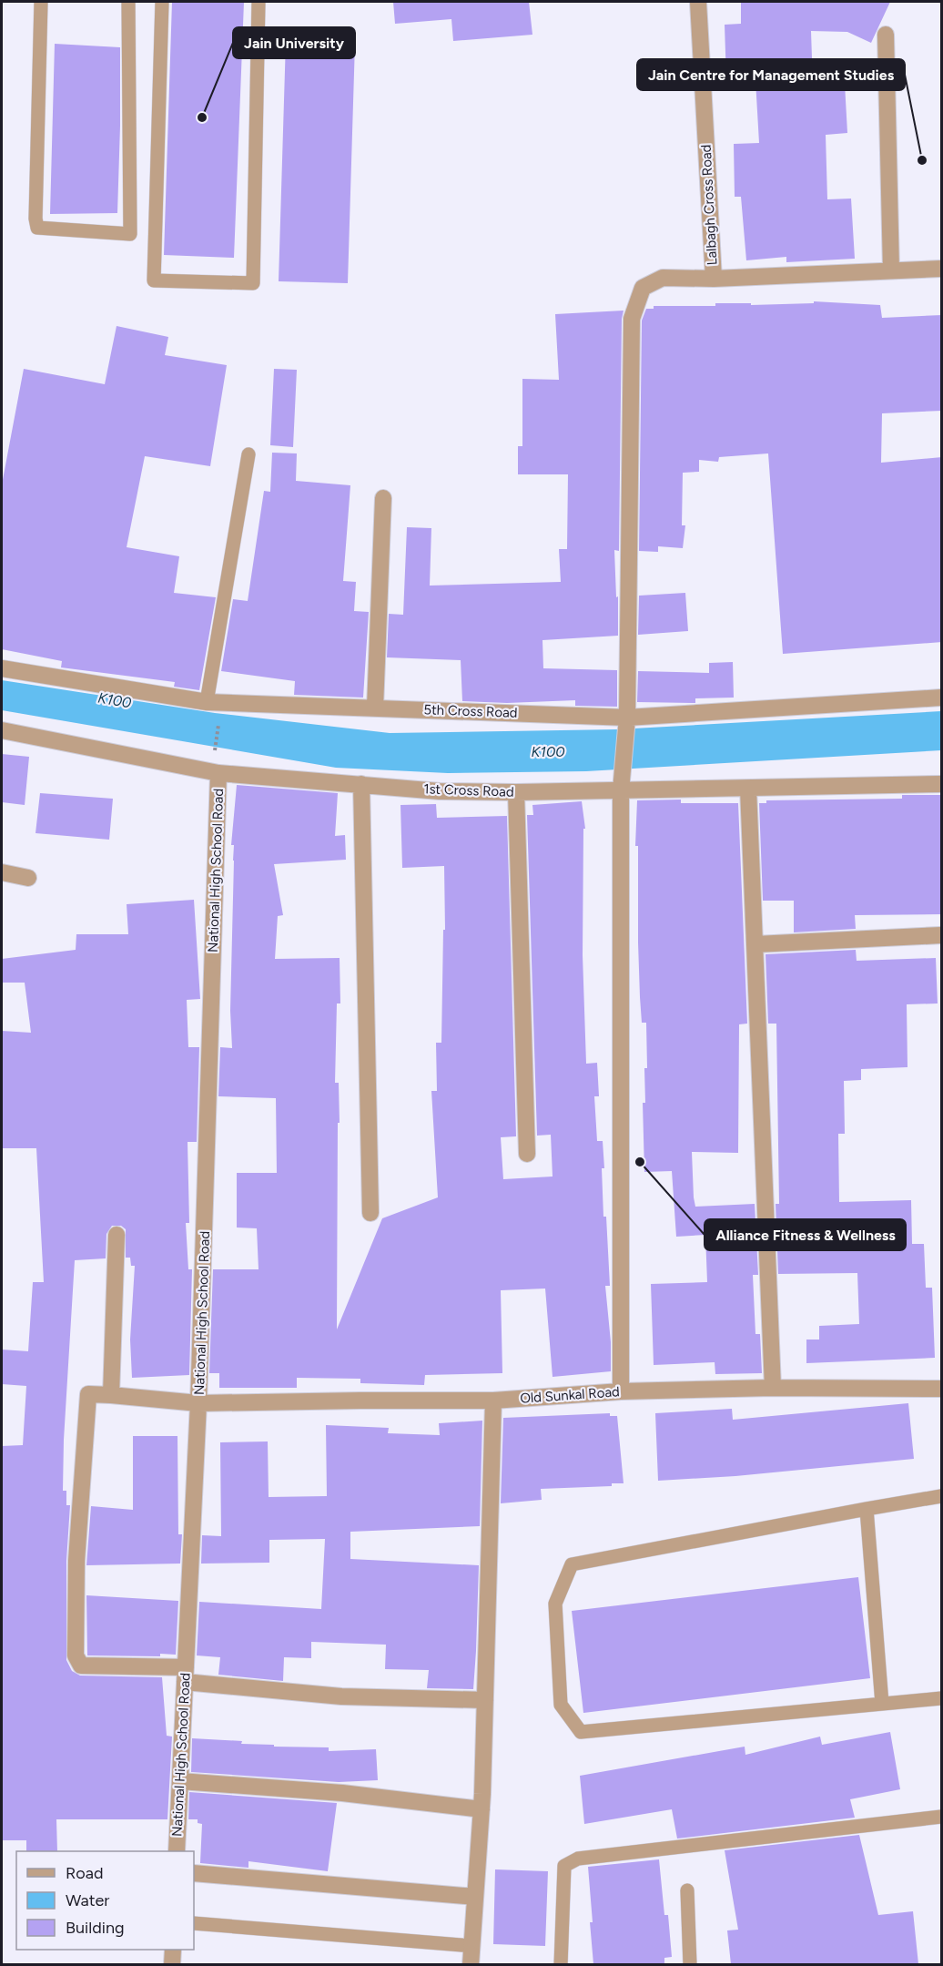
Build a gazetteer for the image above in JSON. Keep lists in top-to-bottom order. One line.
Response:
{"streets":{"street":["Lalbagh Cross Road","5th Cross Road","1st Cross Road","National High School Road","Old Sunkal Road"]},"crossings":[["1st Cross Road","National High School Road"],["National High School Road","Old Sunkal Road"]],"water":["K100"],"places":["Jain University","Jain Centre for Management Studies","Alliance Fitness & Wellness"],"legend":["Road","Water","Building"]}
